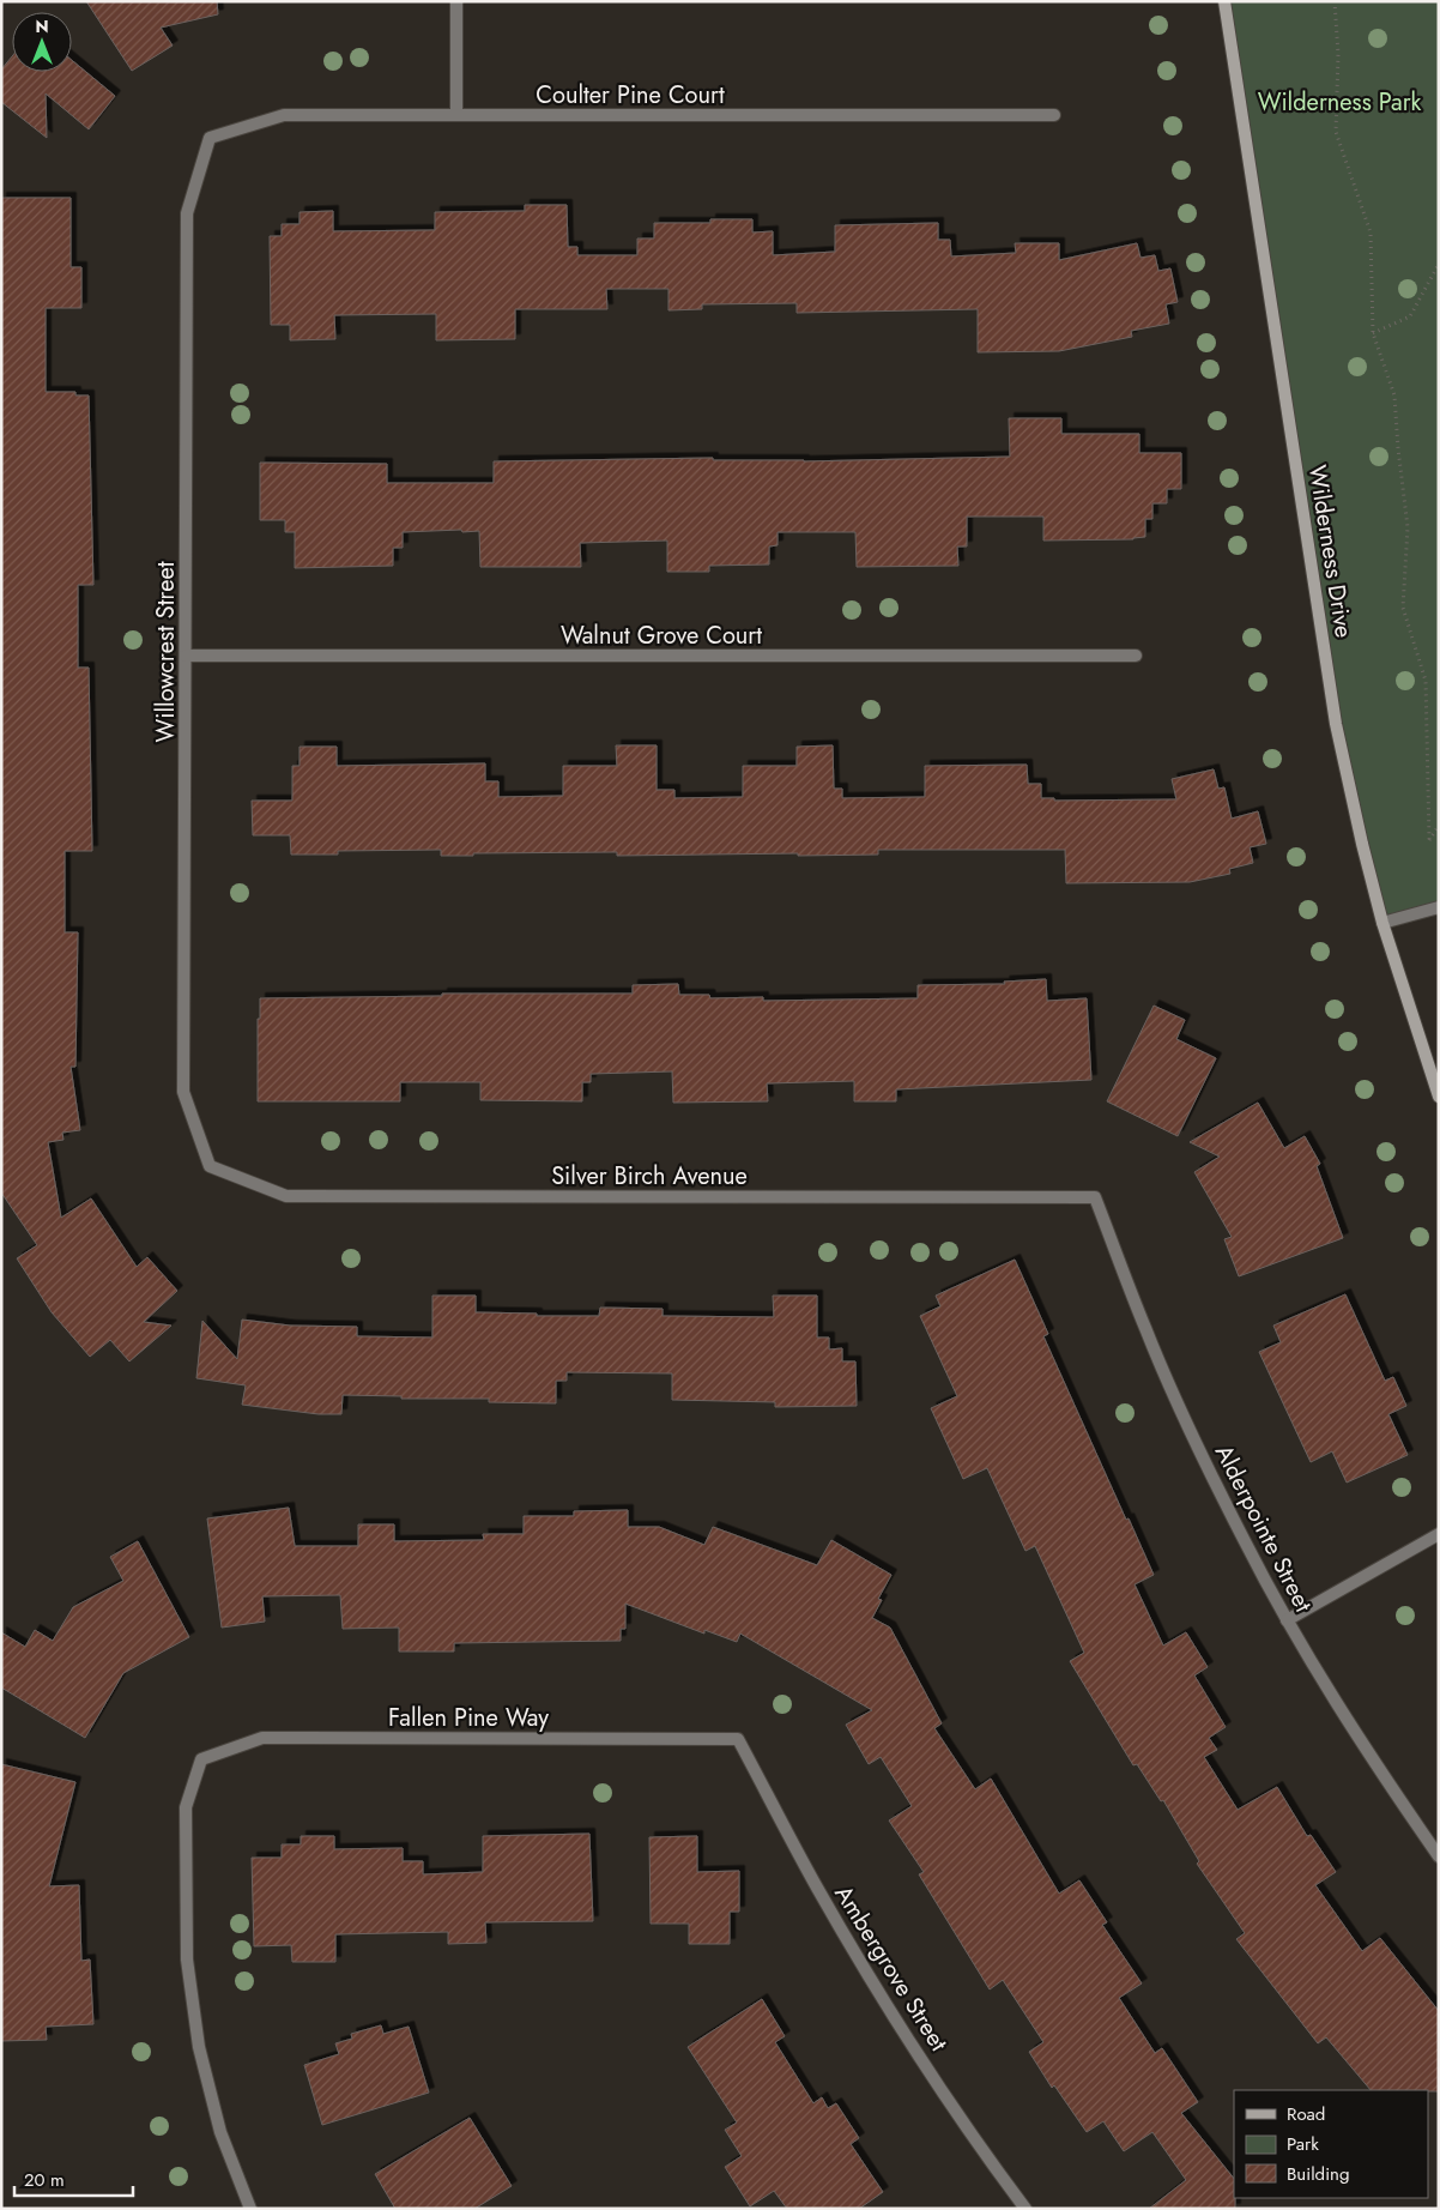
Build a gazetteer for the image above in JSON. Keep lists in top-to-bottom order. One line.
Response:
{"streets":{"street":["Coulter Pine Court","Wilderness Drive","Walnut Grove Court","Willowcrest Street","Silver Birch Avenue","Alderpointe Street","Fallen Pine Way","Ambergrove Street"]},"crossings":[["Coulter Pine Court","Willowcrest Street"],["Walnut Grove Court","Willowcrest Street"],["Willowcrest Street","Silver Birch Avenue"],["Silver Birch Avenue","Alderpointe Street"],["Fallen Pine Way","Ambergrove Street"]],"parks":["Wilderness Park"],"legend":["Road","Park","Building"],"scale_bar":"20 m","north":"top"}
